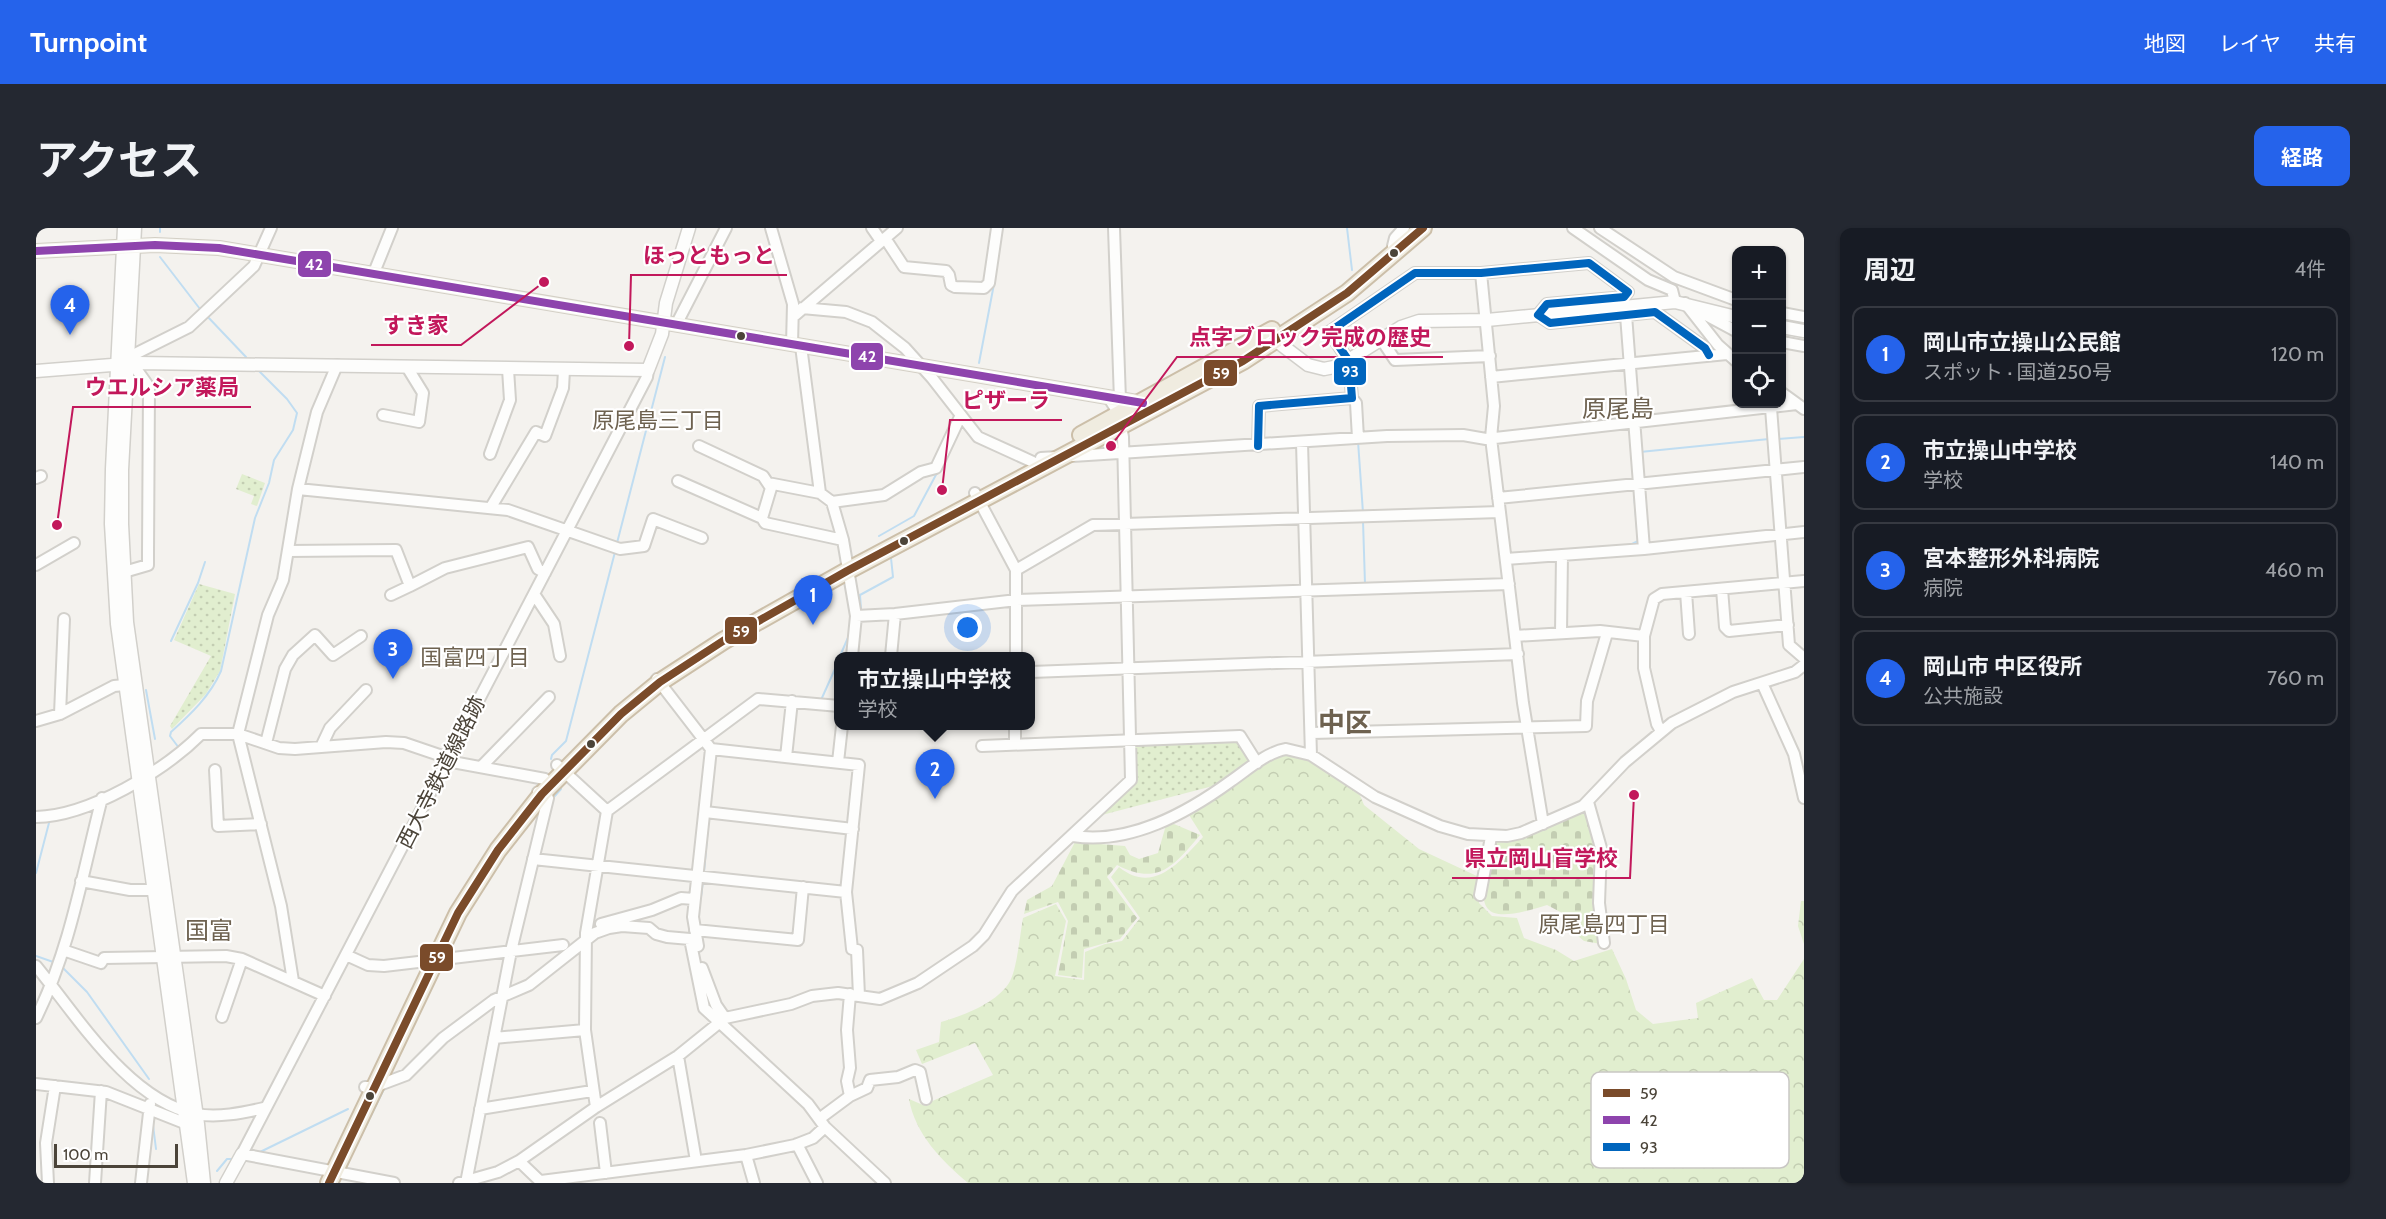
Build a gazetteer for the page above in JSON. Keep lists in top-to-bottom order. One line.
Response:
{"streets":{"street":["西大寺鉄道線路跡"]},"districts":["原尾島","原尾島三丁目","国富四丁目","中区","原尾島四丁目","国富"],"places":["すき家","ほっともっと","点字ブロック完成の歴史","ピザーラ","ウエルシア薬局","県立岡山盲学校"],"lines":["transit line 59","transit line 42","transit line 93"],"legend":["59","42","93"],"scale_bar":"100 m","page":{"header":"Turnpoint","nav":["地図","レイヤ","共有"],"title":"アクセス","buttons":"経路","heading":["周辺","4件"],"map_buttons":["+","−"],"pins":["4","1","3","2"],"list":[{"mark":"1","name":"岡山市立操山公民館","note":"スポット · 国道250号","value":"120 m"},{"mark":"2","name":"市立操山中学校","note":"学校","value":"140 m"},{"mark":"3","name":"宮本整形外科病院","note":"病院","value":"460 m"},{"mark":"4","name":"岡山市 中区役所","note":"公共施設","value":"760 m"}],"popup":["市立操山中学校","学校"],"scale":"100 m"}}
